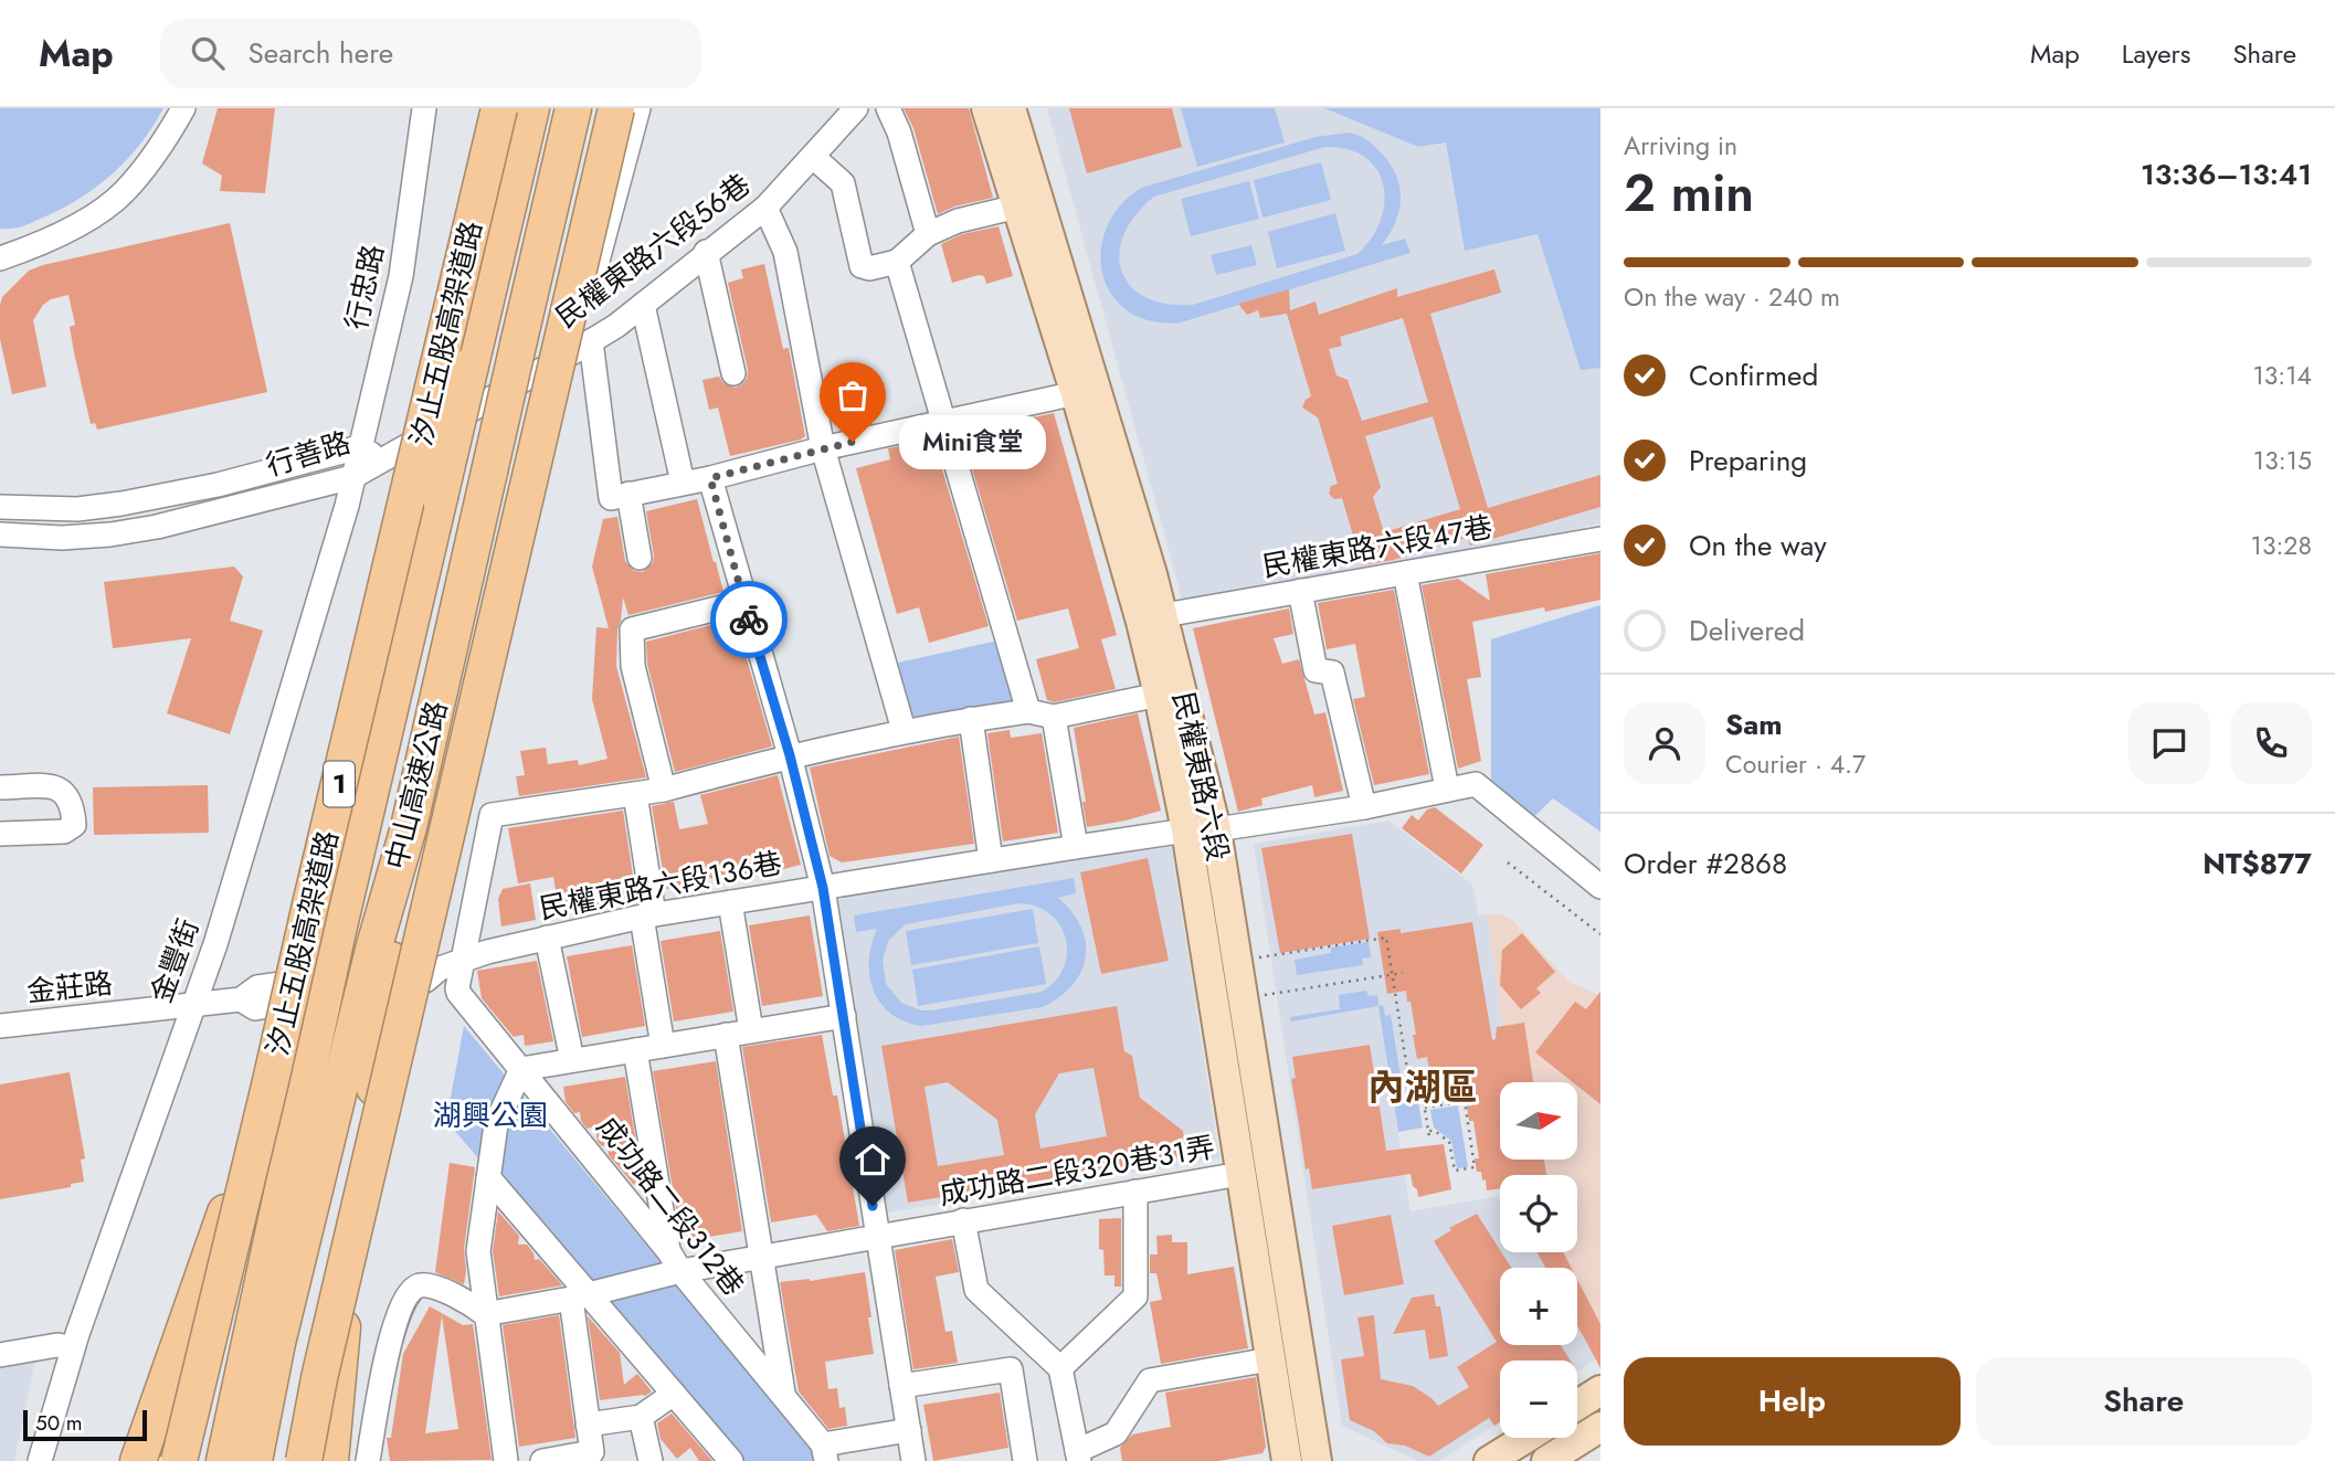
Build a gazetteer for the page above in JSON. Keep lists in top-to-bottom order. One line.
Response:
{"streets":{"highway":["汐止五股高架道路","1","中山高速公路"],"main road":["民權東路六段"],"street":["民權東路六段56巷","行忠路","行善路","民權東路六段47巷","民權東路六段136巷","金豐街","金莊路","成功路二段320巷31弄","成功路二段312巷"]},"crossings":[["民權東路六段56巷","行善路"],["行忠路","行善路"],["行忠路","金豐街"],["行善路","金豐街"],["民權東路六段47巷","民權東路六段"],["民權東路六段","民權東路六段136巷"],["民權東路六段","成功路二段320巷31弄"],["民權東路六段136巷","成功路二段312巷"],["金豐街","金莊路"],["成功路二段320巷31弄","成功路二段312巷"]],"districts":["內湖區"],"parks":["湖興公園"],"places":["Mini食堂"],"scale_bar":"50 m","north":"right","page":{"header":"Map","search":"Search here","nav":["Map","Layers","Share"],"heading":["2 min","Arriving in","13:36–13:41"],"panel":["Sam","Courier · 4.7","Order #2868","NT$877"],"bar":"On the way · 240 m","list":[["Confirmed","13:14"],["Preparing","13:15"],["On the way","13:28"],"Delivered"],"bubble":"Mini食堂","map_buttons":["+","−"],"buttons":["Help","Share"],"scale":"50 m"}}
